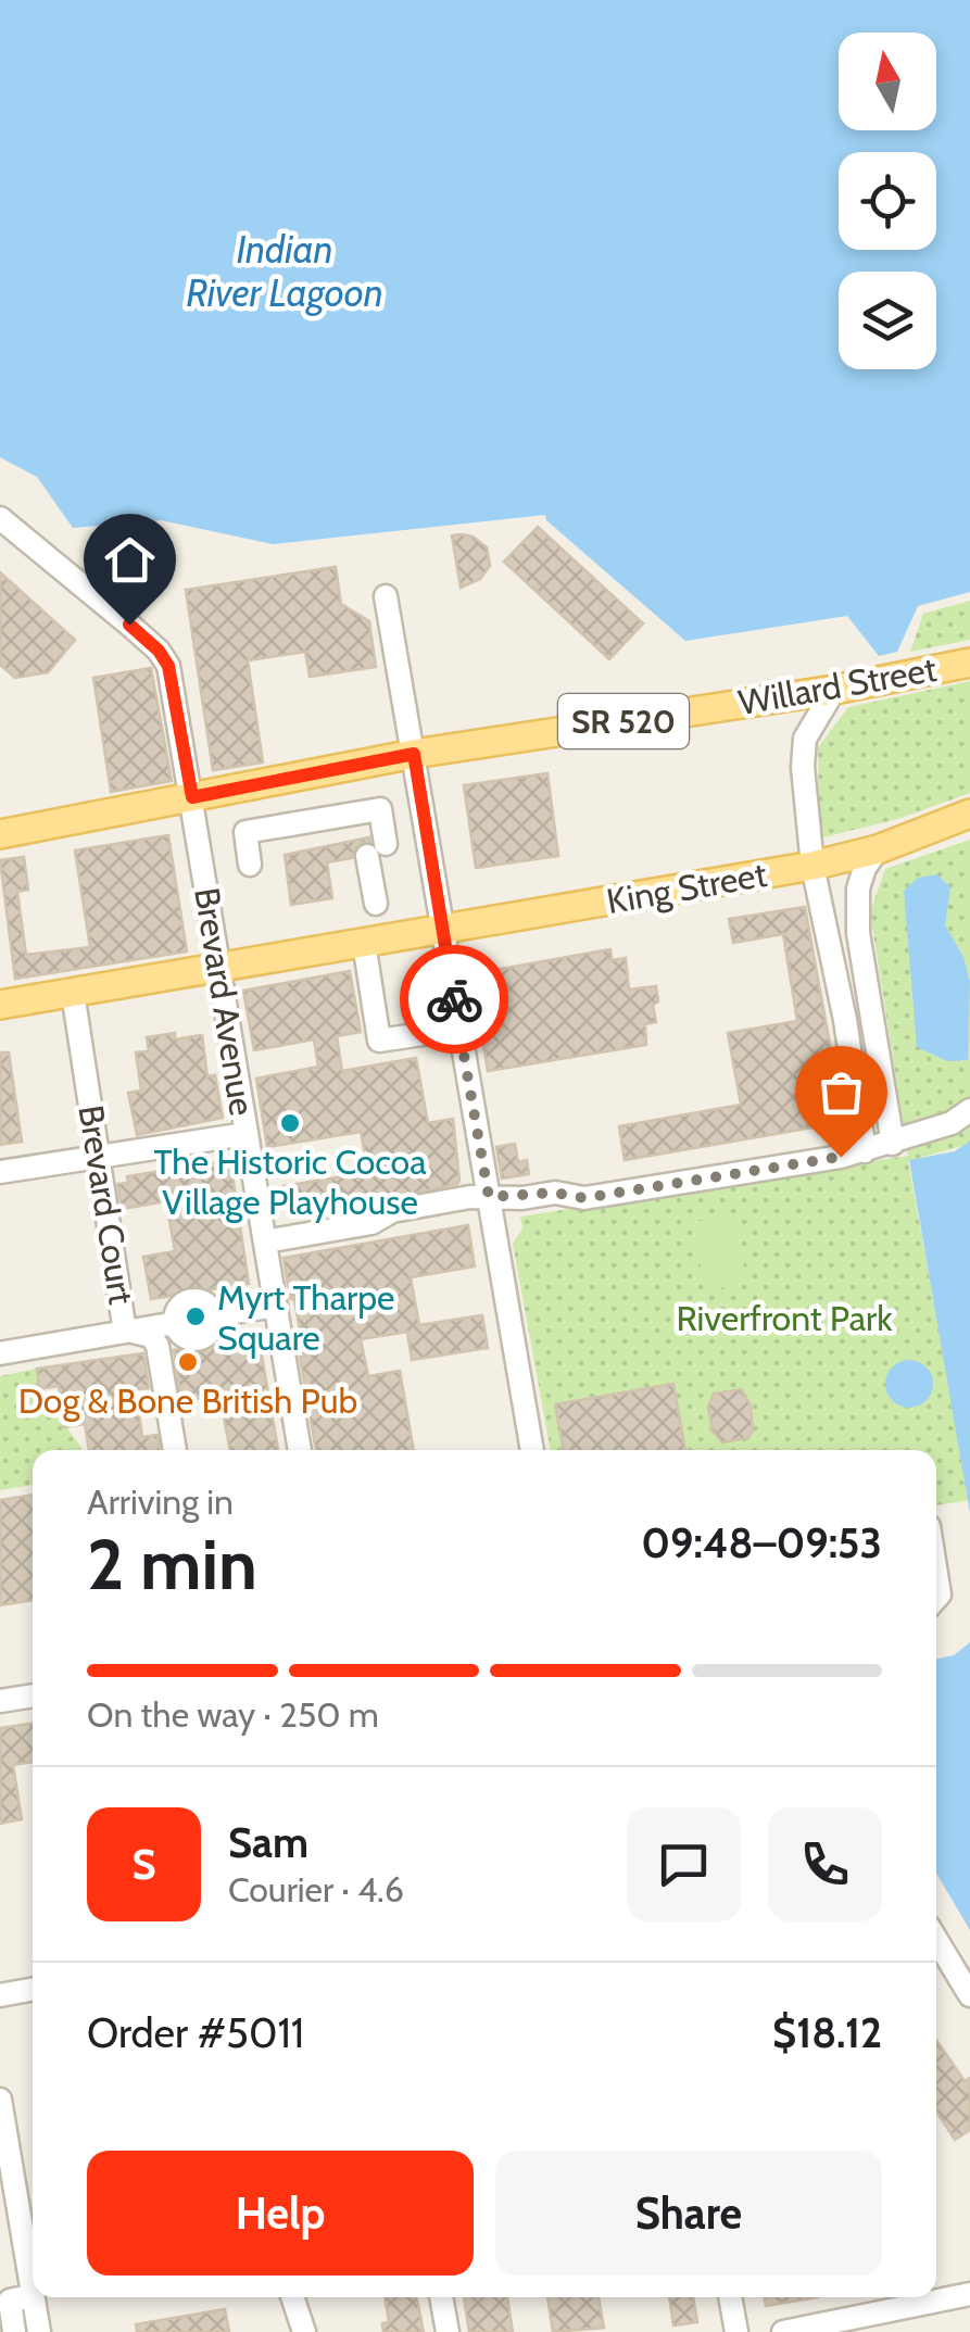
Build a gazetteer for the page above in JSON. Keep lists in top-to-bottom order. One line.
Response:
{"streets":{"main road":["Willard Street","SR 520","King Street"],"street":["Brevard Avenue","Brevard Court"]},"crossings":[["Willard Street","Brevard Avenue"],["King Street","Brevard Avenue"],["King Street","Brevard Court"]],"water":["Indian River Lagoon"],"parks":["Riverfront Park"],"places":["The Historic Cocoa Village Playhouse","Myrt Tharpe Square","Dog & Bone British Pub"],"north":"top","page":{"heading":["2 min","Arriving in","09:48–09:53"],"panel":["Sam","Courier · 4.6","Order #5011","$18.12"],"bar":"On the way · 250 m","round":"S","buttons":["Help","Share"]}}
